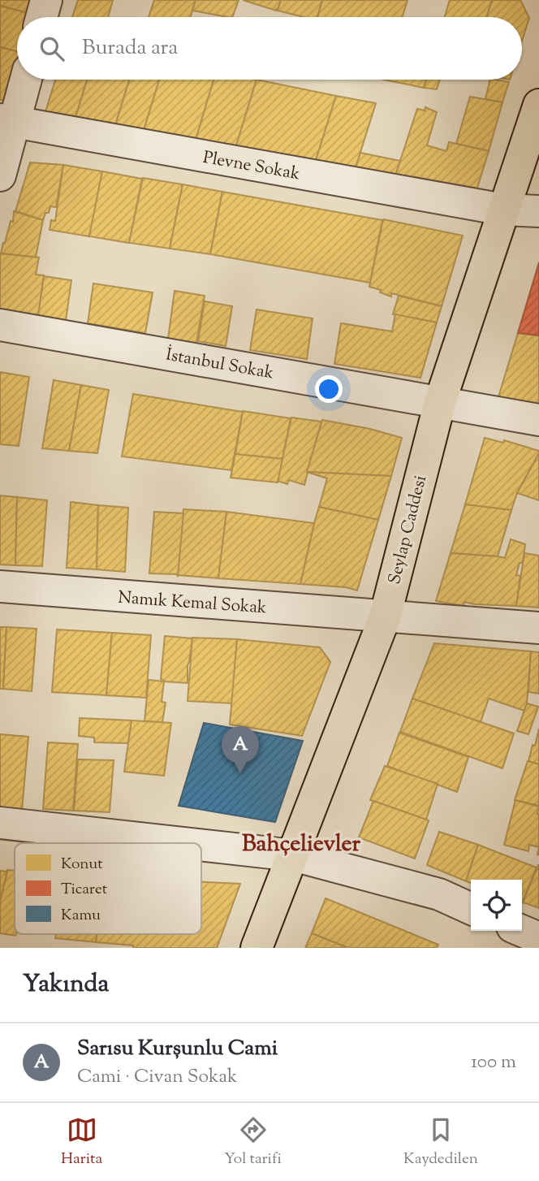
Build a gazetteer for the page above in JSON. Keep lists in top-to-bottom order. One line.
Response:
{"streets":{"main road":["Seylap Caddesi"],"street":["Plevne Sokak","İstanbul Sokak","Namık Kemal Sokak"]},"crossings":[["Plevne Sokak","Seylap Caddesi"],["İstanbul Sokak","Seylap Caddesi"],["Seylap Caddesi","Namık Kemal Sokak"]],"districts":["Bahçelievler"],"legend":["Konut","Ticaret","Kamu"],"page":{"search":"Burada ara","pins":"A","heading":"Yakında","list":[{"mark":"A","name":"Sarısu Kurşunlu Cami","note":"Cami · Civan Sokak","value":"100 m"}],"nav":["Harita","Yol tarifi","Kaydedilen"]}}
